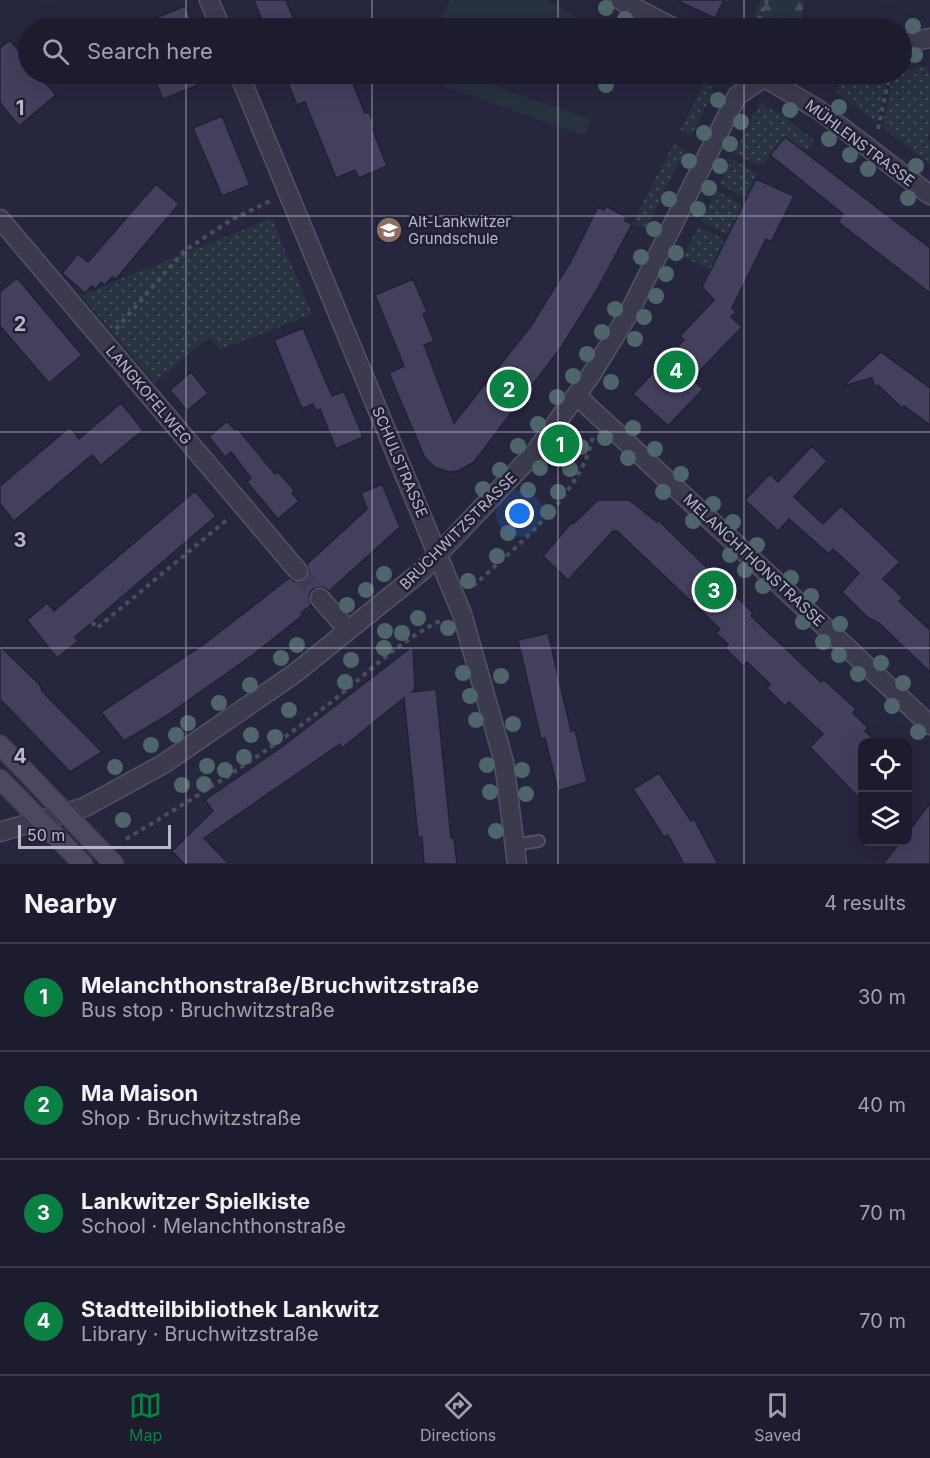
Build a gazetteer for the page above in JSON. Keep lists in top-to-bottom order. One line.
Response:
{"streets":{"street":["MÜHLENSTRASSE","LANGKOFELWEG","SCHULSTRASSE","BRUCHWITZSTRASSE","MELANCHTHONSTRASSE"]},"crossings":[["SCHULSTRASSE","BRUCHWITZSTRASSE"],["BRUCHWITZSTRASSE","MELANCHTHONSTRASSE"]],"places":{"school or university":["Alt-Lankwitzer Grundschule"]},"scale_bar":"50 m","page":{"search":"Search here","pins":["4","2","1","3"],"scale":"50 m","heading":["Nearby","4 results"],"list":[{"mark":"1","name":"Melanchthonstraße/Bruchwitzstraße","note":"Bus stop · Bruchwitzstraße","value":"30 m"},{"mark":"2","name":"Ma Maison","note":"Shop · Bruchwitzstraße","value":"40 m"},{"mark":"3","name":"Lankwitzer Spielkiste","note":"School · Melanchthonstraße","value":"70 m"},{"mark":"4","name":"Stadtteilbibliothek Lankwitz","note":"Library · Bruchwitzstraße","value":"70 m"}],"nav":["Map","Directions","Saved"]},"grid":{"rows":["1","2","3","4"]}}
